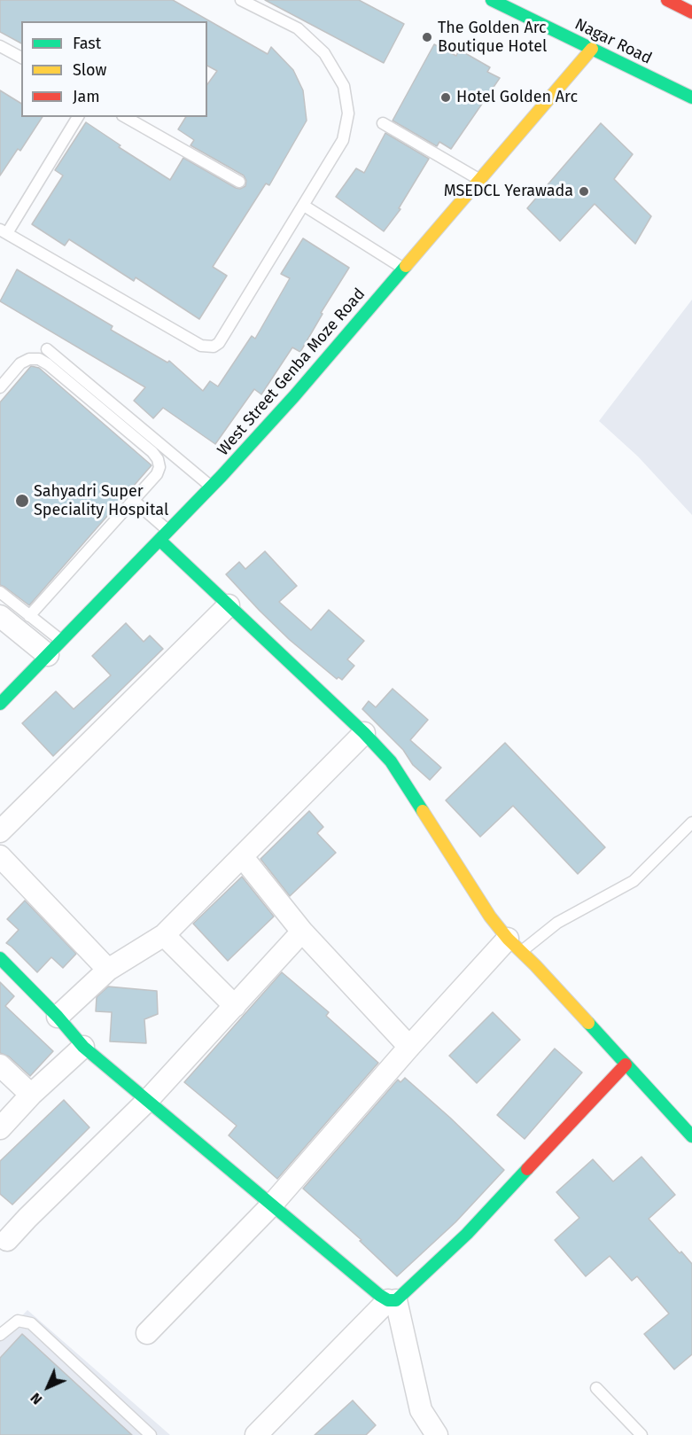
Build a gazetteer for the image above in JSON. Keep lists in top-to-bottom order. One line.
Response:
{"streets":{"main road":["Nagar Road","West Street Genba Moze Road"]},"crossings":[["Nagar Road","West Street Genba Moze Road"]],"places":["The Golden Arc Boutique Hotel","Hotel Golden Arc","MSEDCL Yerawada","Sahyadri Super Speciality Hospital"],"legend":["Fast","Slow","Jam"],"north":"bottom left"}
